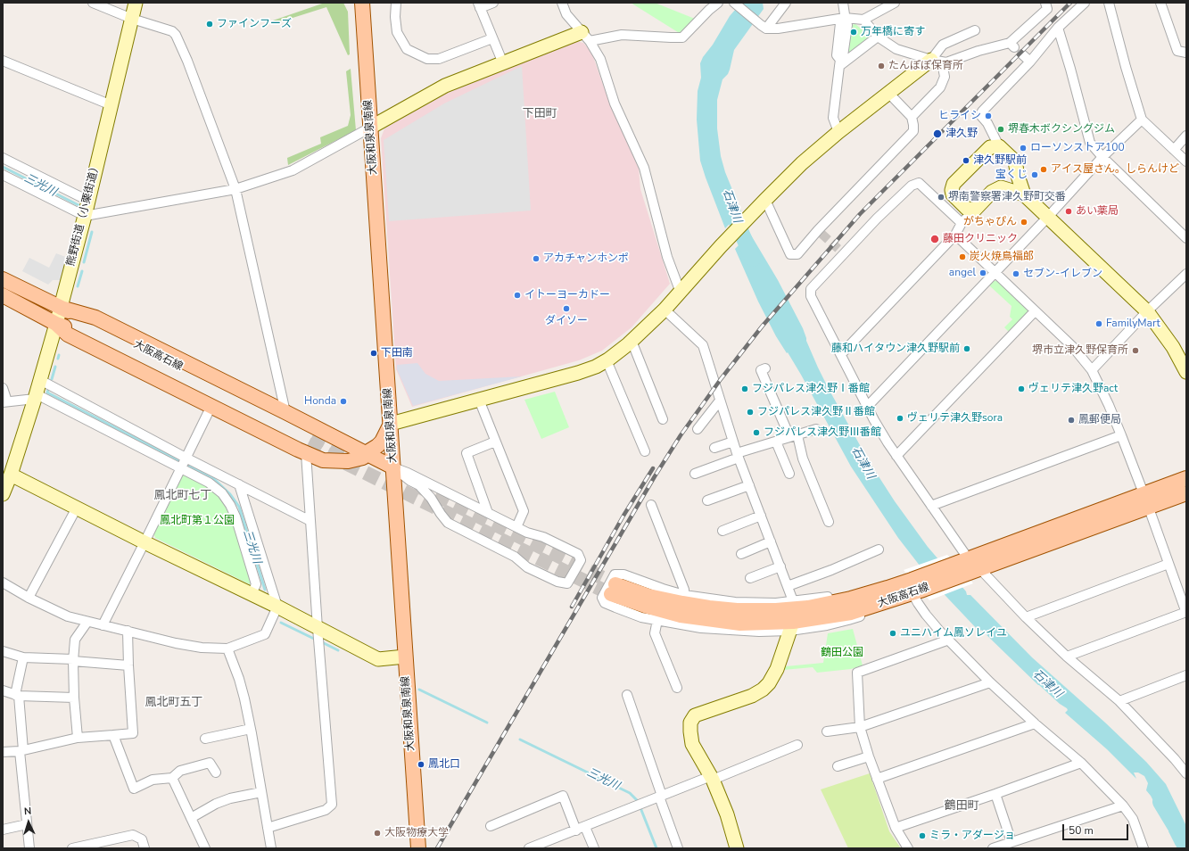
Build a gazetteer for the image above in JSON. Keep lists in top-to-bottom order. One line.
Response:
{"streets":{"main road":["大阪和泉泉南線","大阪高石線"],"street":["熊野街道（小栗街道）"]},"crossings":[["熊野街道（小栗街道）","大阪高石線"]],"districts":["下田町","鳳北町七丁","鳳北町五丁","鶴田町"],"water":["三光川","石津川"],"parks":["鳳北町第１公園","鶴田公園"],"places":["ファインフーズ","万年橋に寄す","たんぽぽ保育所","ヒライシ","堺春木ボクシングジム","津久野","ローソンストア100","津久野駅前","アイス屋さん。しらんけど","宝くじ","堺南警察署津久野町交番","あい薬局","がちゃぴん","藤田クリニック","炭火焼鳥福郎","アカチャンホンポ","angel","セブン-イレブン","イトーヨーカドー","ダイソー","FamilyMart","藤和ハイタウン津久野駅前","堺市立津久野保育所","下田南","フジパレス津久野Ⅰ番館","ヴェリテ津久野act","Honda","フジパレス津久野Ⅱ番館","ヴェリテ津久野sora","鳳郵便局","フジパレス津久野Ⅲ番館","ユニハイム鳳ソレイユ","鳳北口","大阪物療大学","ミラ・アダージョ"],"scale_bar":"50 m","north":"top"}
